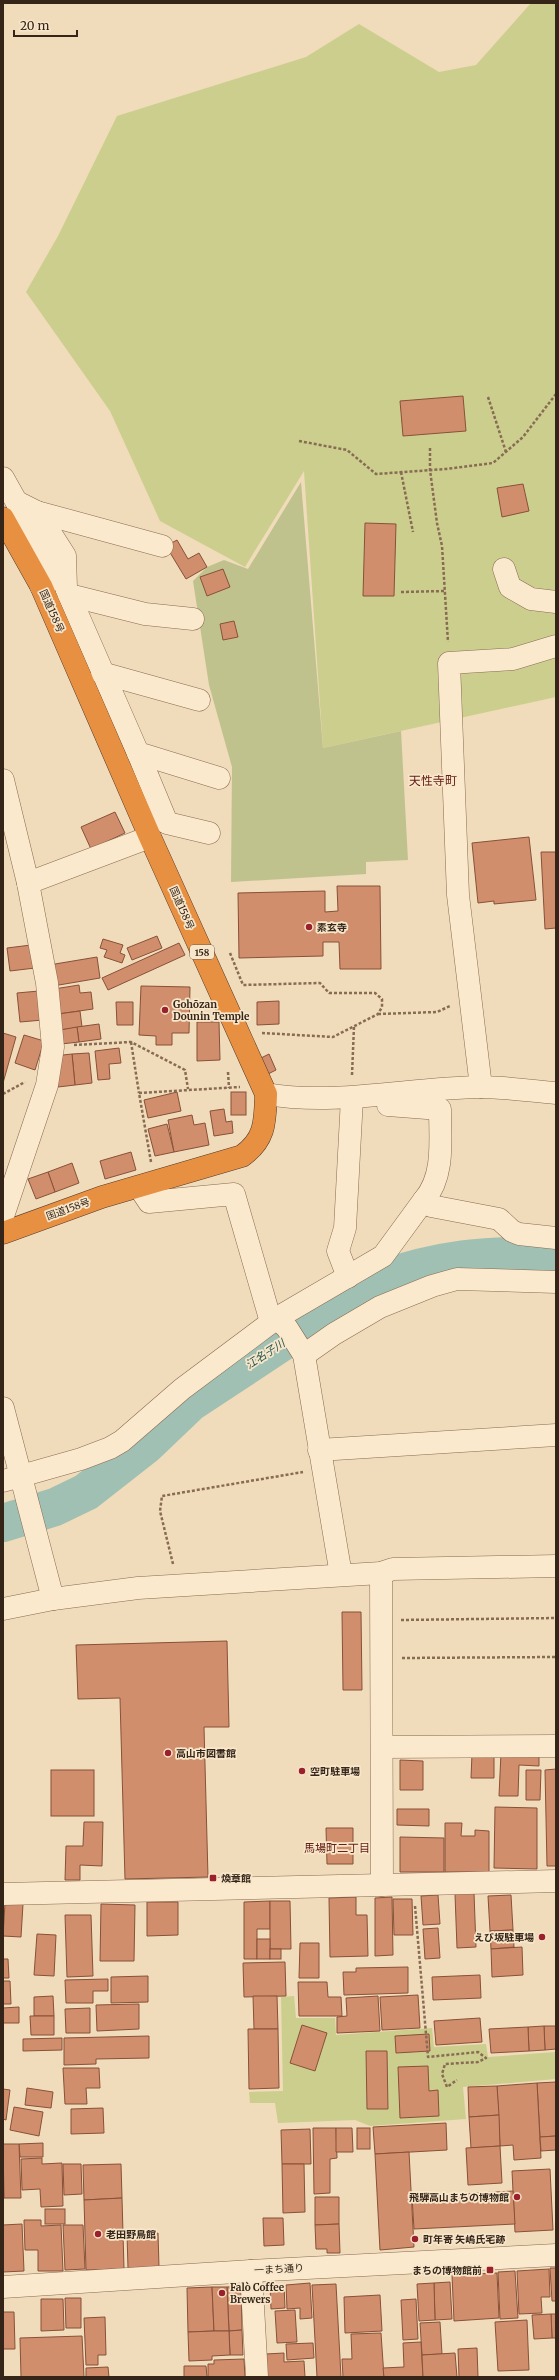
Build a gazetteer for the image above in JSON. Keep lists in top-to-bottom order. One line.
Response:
{"streets":{"highway":["国道158号","158"],"street":["一まち通り"]},"districts":["天性寺町","馬場町二丁目"],"water":["江名子川"],"places":{"other":["素玄寺","Gohōzan Dounin Temple","高山市図書館","空町駐車場","えび坂駐車場","飛騨高山まちの博物館","老田野鳥館","町年寄 矢嶋氏宅跡","Falò Coffee Brewers"],"transit":["煥章館","まちの博物館前"]},"scale_bar":"20 m"}
